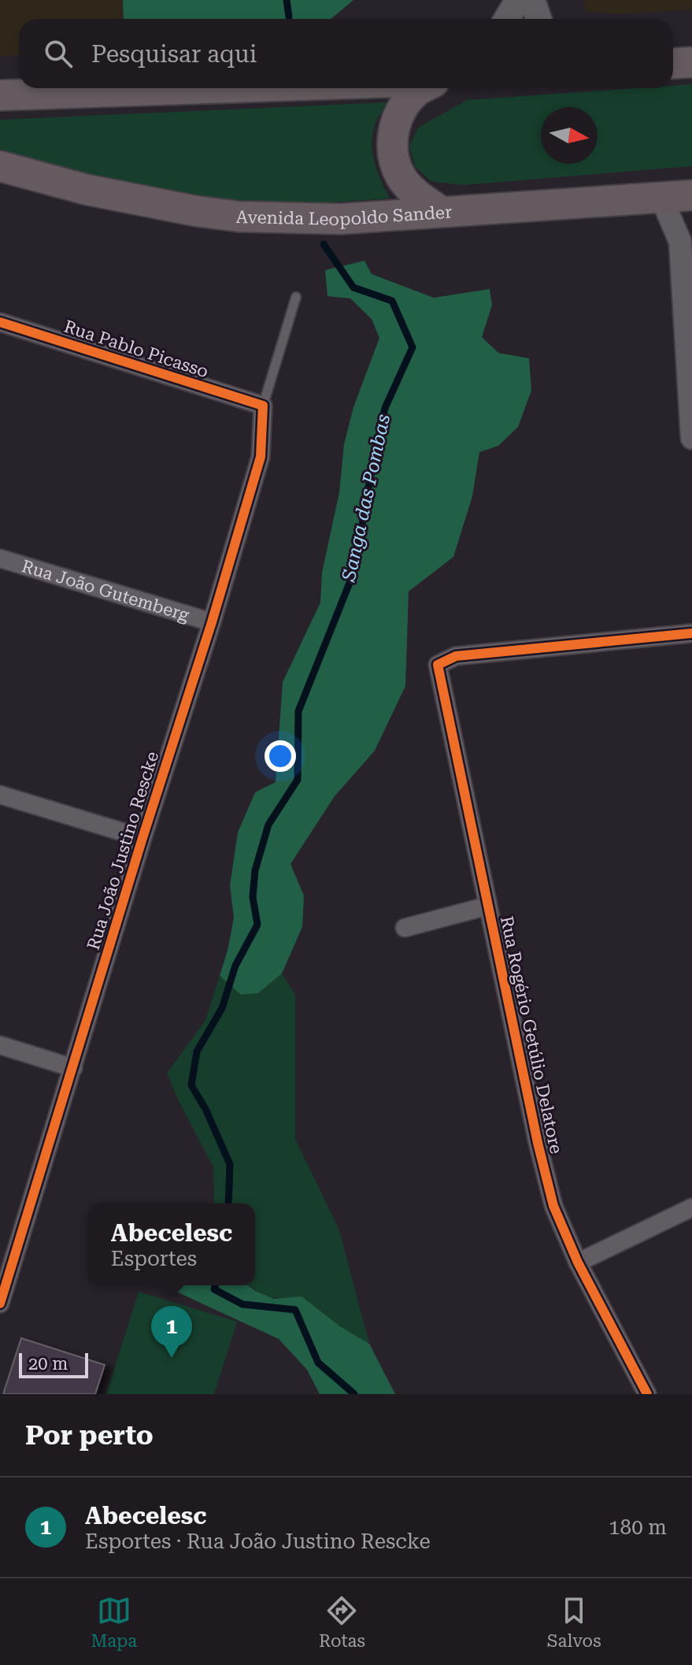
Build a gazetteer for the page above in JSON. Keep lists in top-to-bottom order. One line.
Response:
{"streets":{"highway":["Avenida Leopoldo Sander"],"street":["Rua Pablo Picasso","Rua João Gutemberg","Rua João Justino Rescke","Rua Rogério Getúlio Delatore"]},"crossings":[["Rua Pablo Picasso","Rua João Justino Rescke"],["Rua João Gutemberg","Rua João Justino Rescke"]],"water":["Sanga das Pombas"],"scale_bar":"20 m","north":"right","page":{"search":"Pesquisar aqui","popup":["Abecelesc","Esportes"],"pins":"1","scale":"20 m","heading":"Por perto","list":[{"mark":"1","name":"Abecelesc","note":"Esportes · Rua João Justino Rescke","value":"180 m"}],"nav":["Mapa","Rotas","Salvos"]}}
